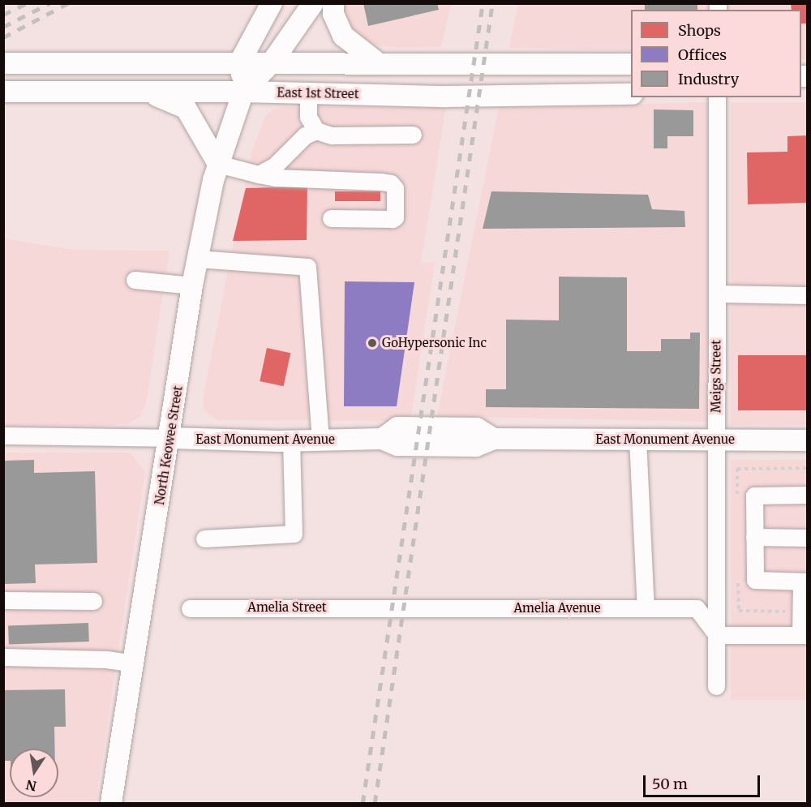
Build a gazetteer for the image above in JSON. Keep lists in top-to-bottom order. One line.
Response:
{"streets":{"main road":["East 1st Street","East Monument Avenue","North Keowee Street"],"street":["Meigs Street","Amelia Street","Amelia Avenue"]},"crossings":[["East 1st Street","North Keowee Street"],["Meigs Street","East Monument Avenue"],["Meigs Street","Amelia Avenue"],["East Monument Avenue","North Keowee Street"],["Amelia Street","Amelia Avenue"]],"places":["GoHypersonic Inc"],"legend":["Shops","Offices","Industry"],"scale_bar":"50 m","north":"bottom"}
